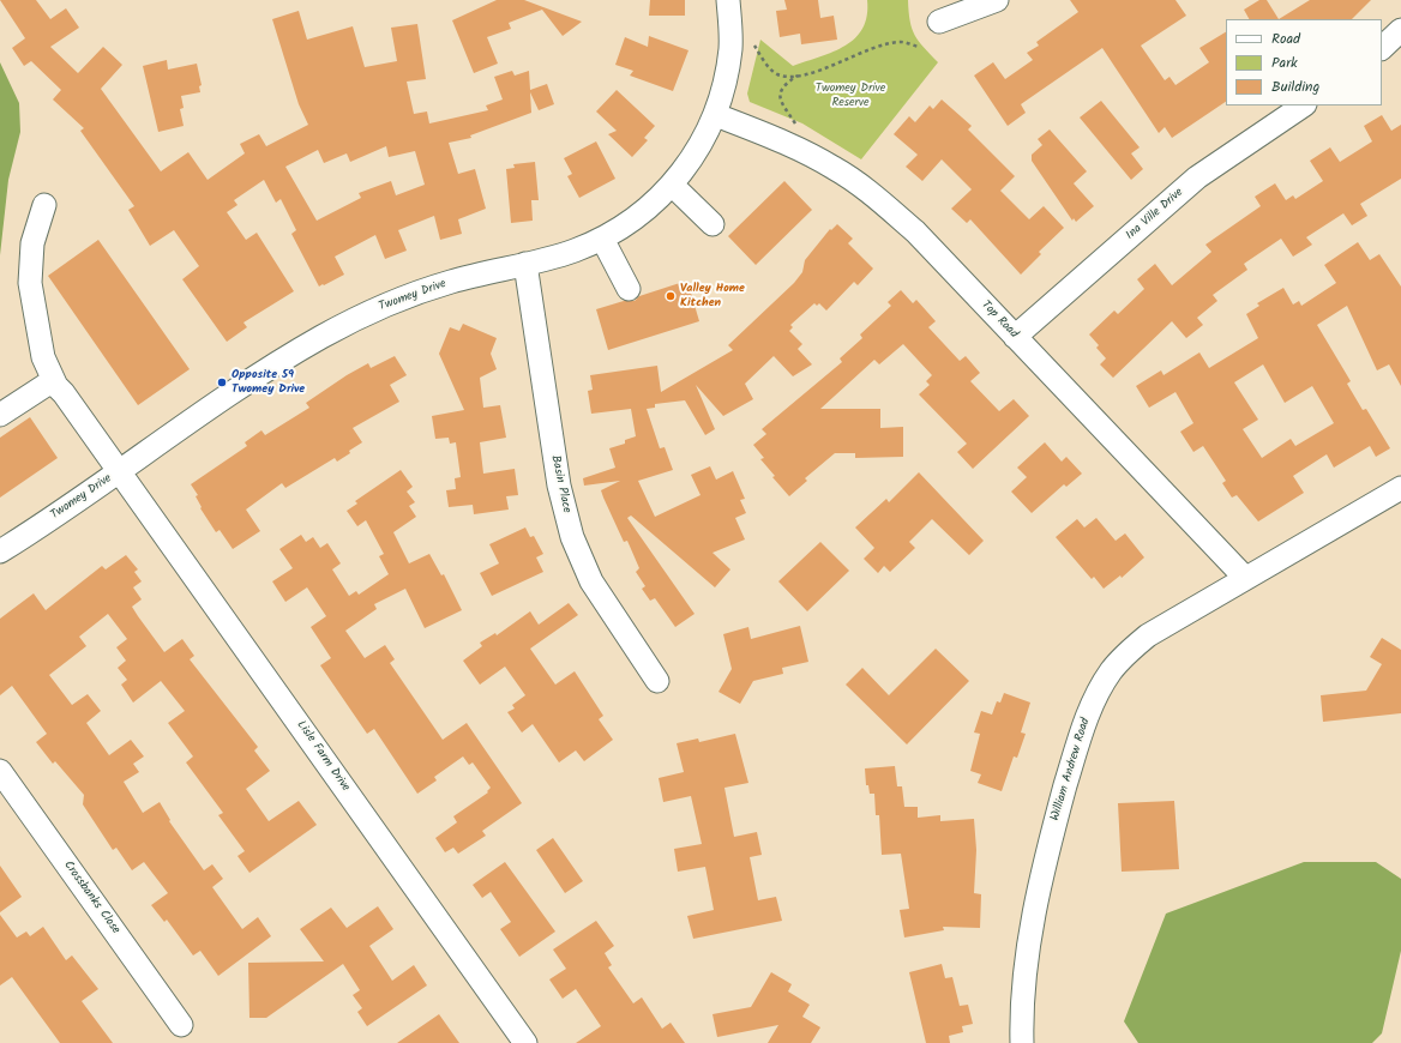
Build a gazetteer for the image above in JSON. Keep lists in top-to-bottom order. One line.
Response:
{"streets":{"street":["Ina Ville Drive","Twomey Drive","Top Road","Basin Place","Lisle Farm Drive","William Andrew Road","Crossbanks Close"]},"crossings":[["Ina Ville Drive","Top Road"],["Twomey Drive","Top Road"],["Twomey Drive","Basin Place"],["Twomey Drive","Lisle Farm Drive"],["Top Road","William Andrew Road"]],"parks":["Twomey Drive Reserve"],"places":["Valley Home Kitchen","Opposite 59 Twomey Drive"],"legend":["Road","Park","Building"]}
